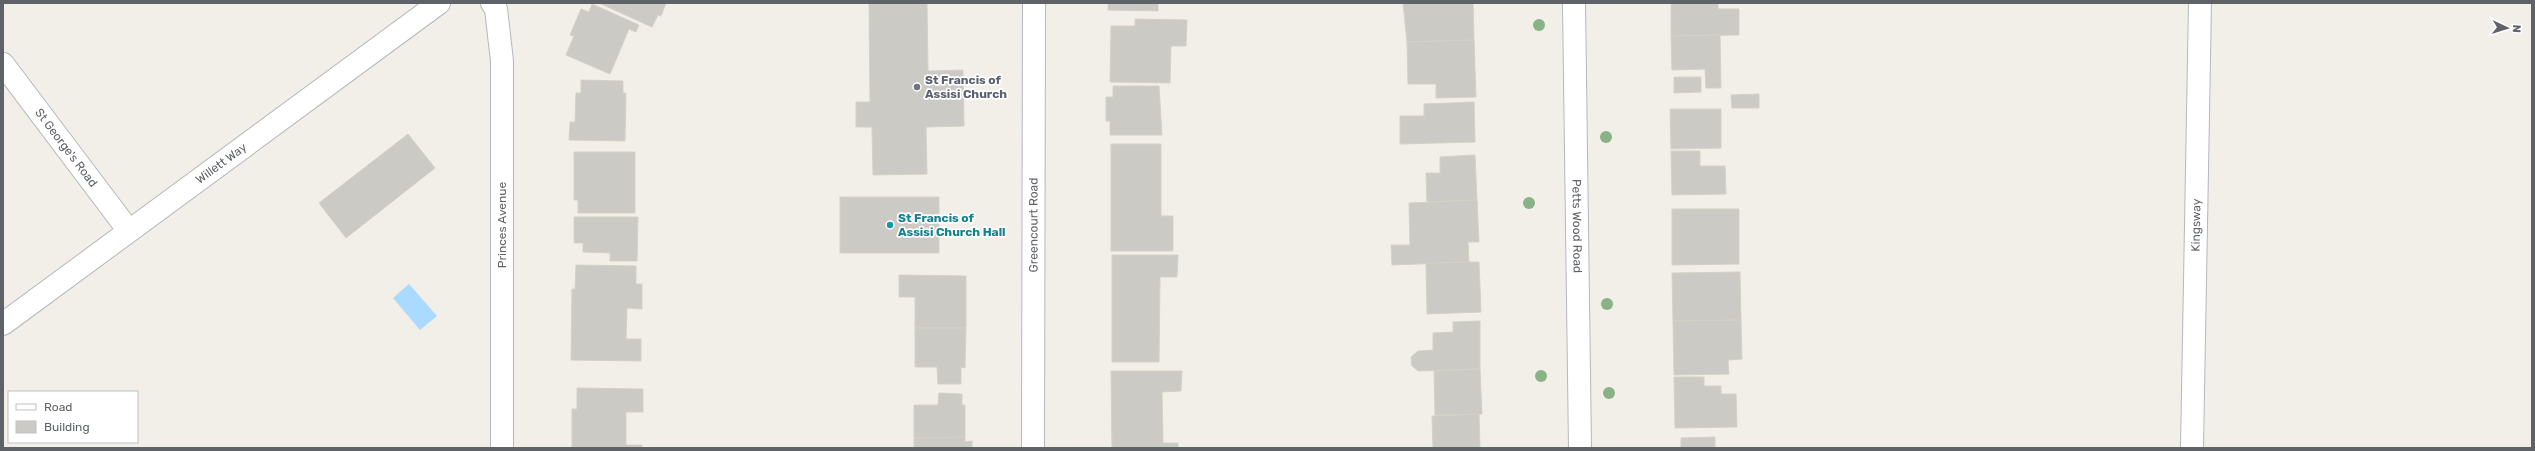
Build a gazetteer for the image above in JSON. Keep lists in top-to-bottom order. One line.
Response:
{"streets":{"street":["St George's Road","Willett Way","Princes Avenue","Greencourt Road","Petts Wood Road","Kingsway"]},"crossings":[["St George's Road","Willett Way"]],"places":["St Francis of Assisi Church","St Francis of Assisi Church Hall"],"legend":["Road","Building"],"north":"right"}
